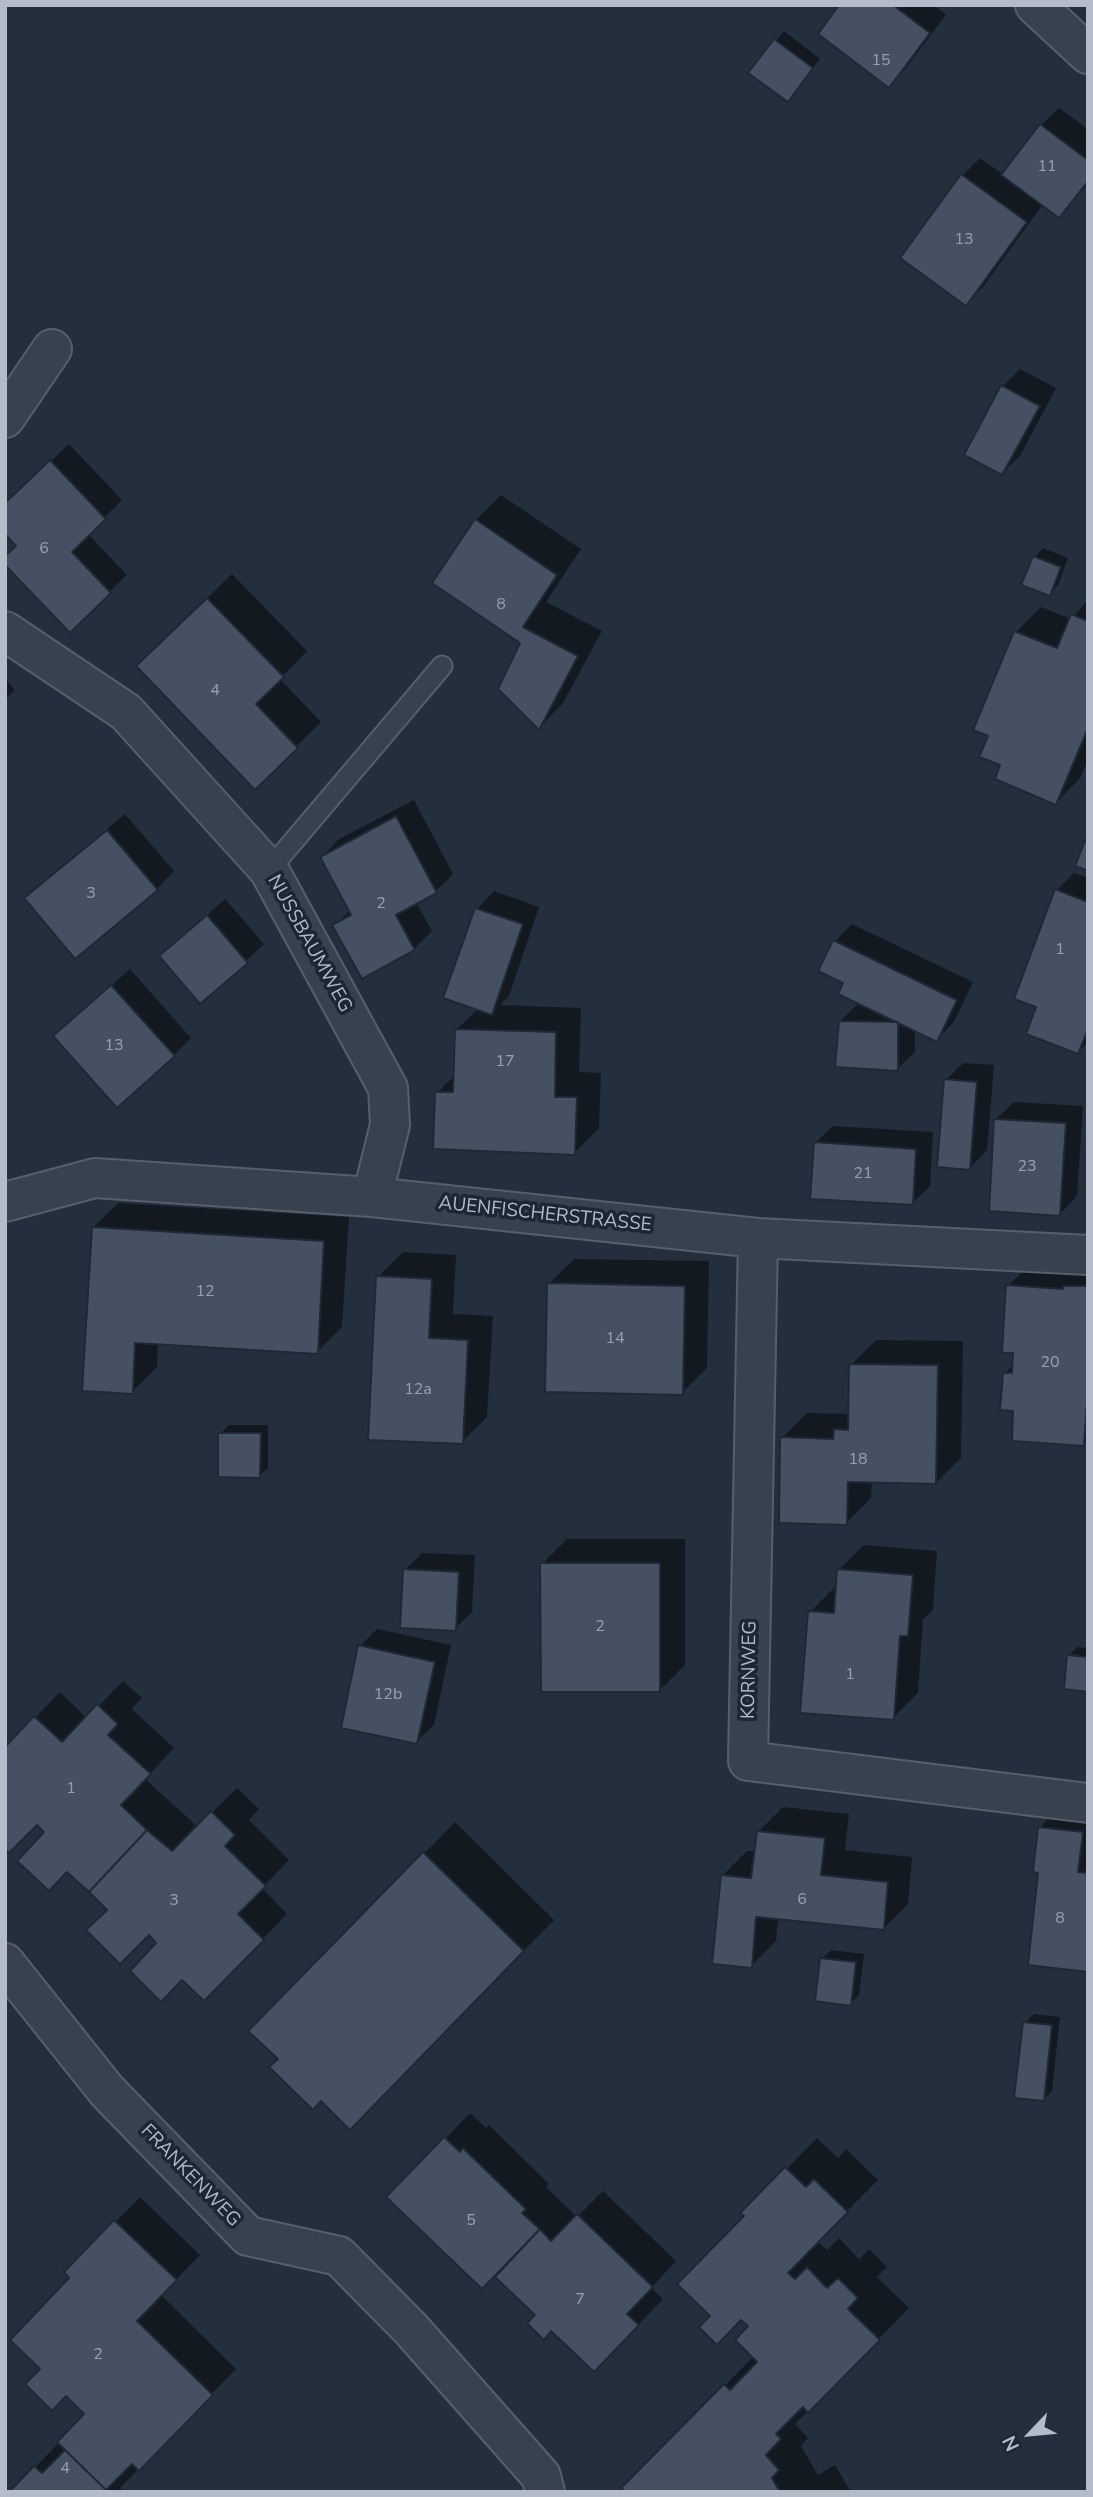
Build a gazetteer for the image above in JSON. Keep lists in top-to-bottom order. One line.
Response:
{"streets":{"street":["NUSSBAUMWEG","AUENFISCHERSTRASSE","KORNWEG","FRANKENWEG"]},"crossings":[["NUSSBAUMWEG","AUENFISCHERSTRASSE"],["AUENFISCHERSTRASSE","KORNWEG"]],"house_numbers":["15","11","13","6","8","4","3","2","1","13","17","23","21","12","14","20","12a","18","2","1","12b","1","6","3","8","5","7","2","4"],"north":"bottom left"}
